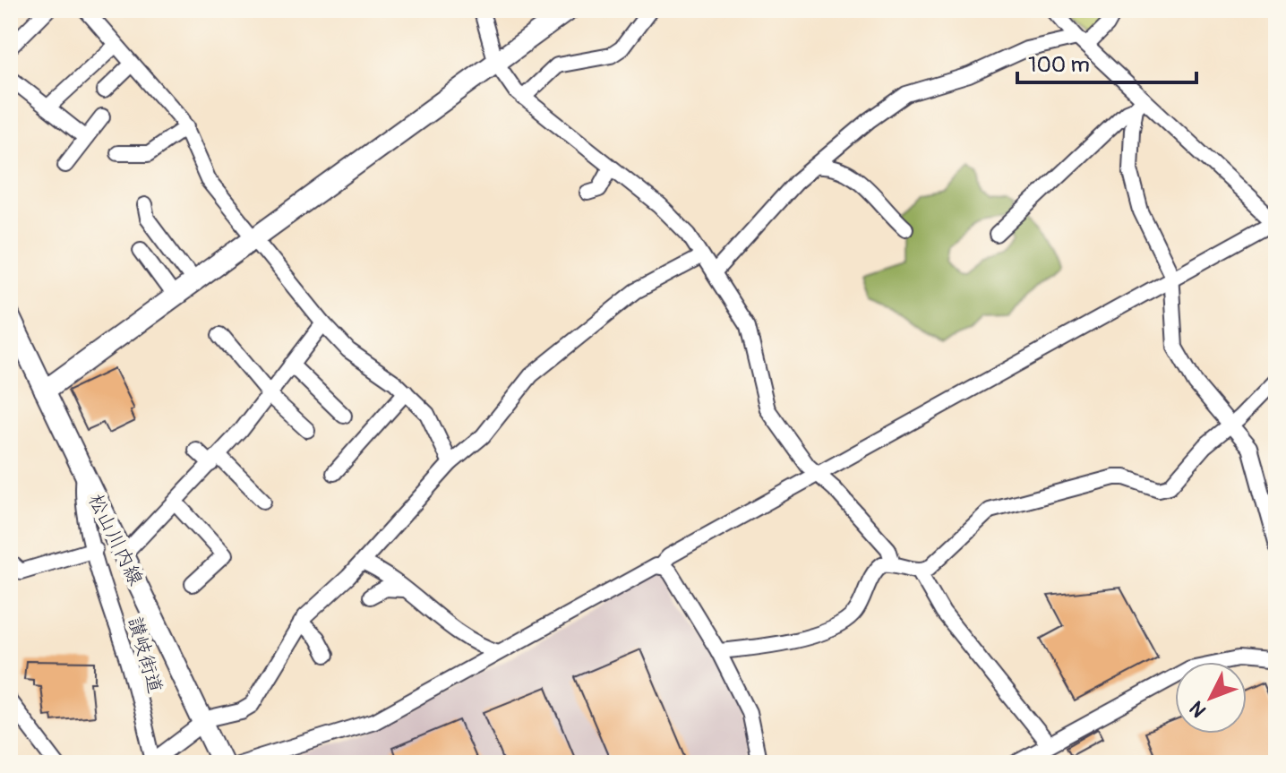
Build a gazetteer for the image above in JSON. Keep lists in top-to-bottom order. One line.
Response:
{"streets":{"street":["松山川内線","讃岐街道"]},"crossings":[["松山川内線","讃岐街道"]],"scale_bar":"100 m","north":"bottom left"}
